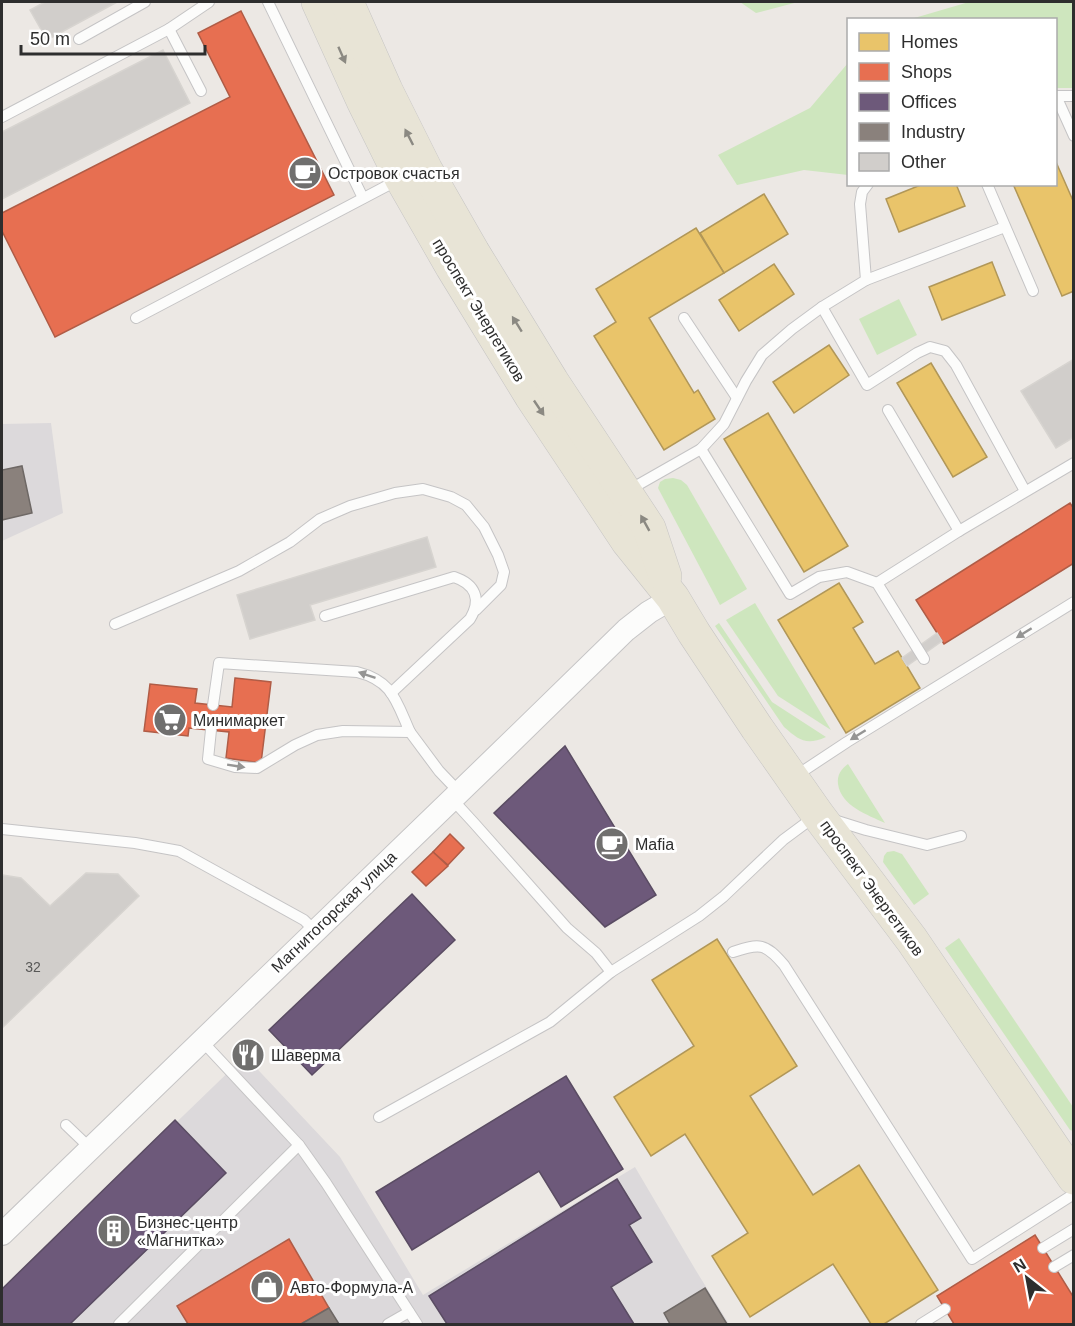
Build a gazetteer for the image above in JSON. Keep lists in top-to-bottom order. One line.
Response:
{"streets":{"main road":["проспект Энергетиков"],"street":["Магнитогорская улица"]},"crossings":[["проспект Энергетиков","Магнитогорская улица"]],"places":{"cafe":["Островок счастья","Mafia"],"supermarket":["Минимаркет"],"restaurant":["Шаверма"],"building":["Бизнес-центр «Магнитка»"],"shop":["Авто-Формула-А"]},"house_numbers":["32"],"legend":["Homes","Shops","Offices","Industry","Other"],"scale_bar":"50 m","north":"top left"}
